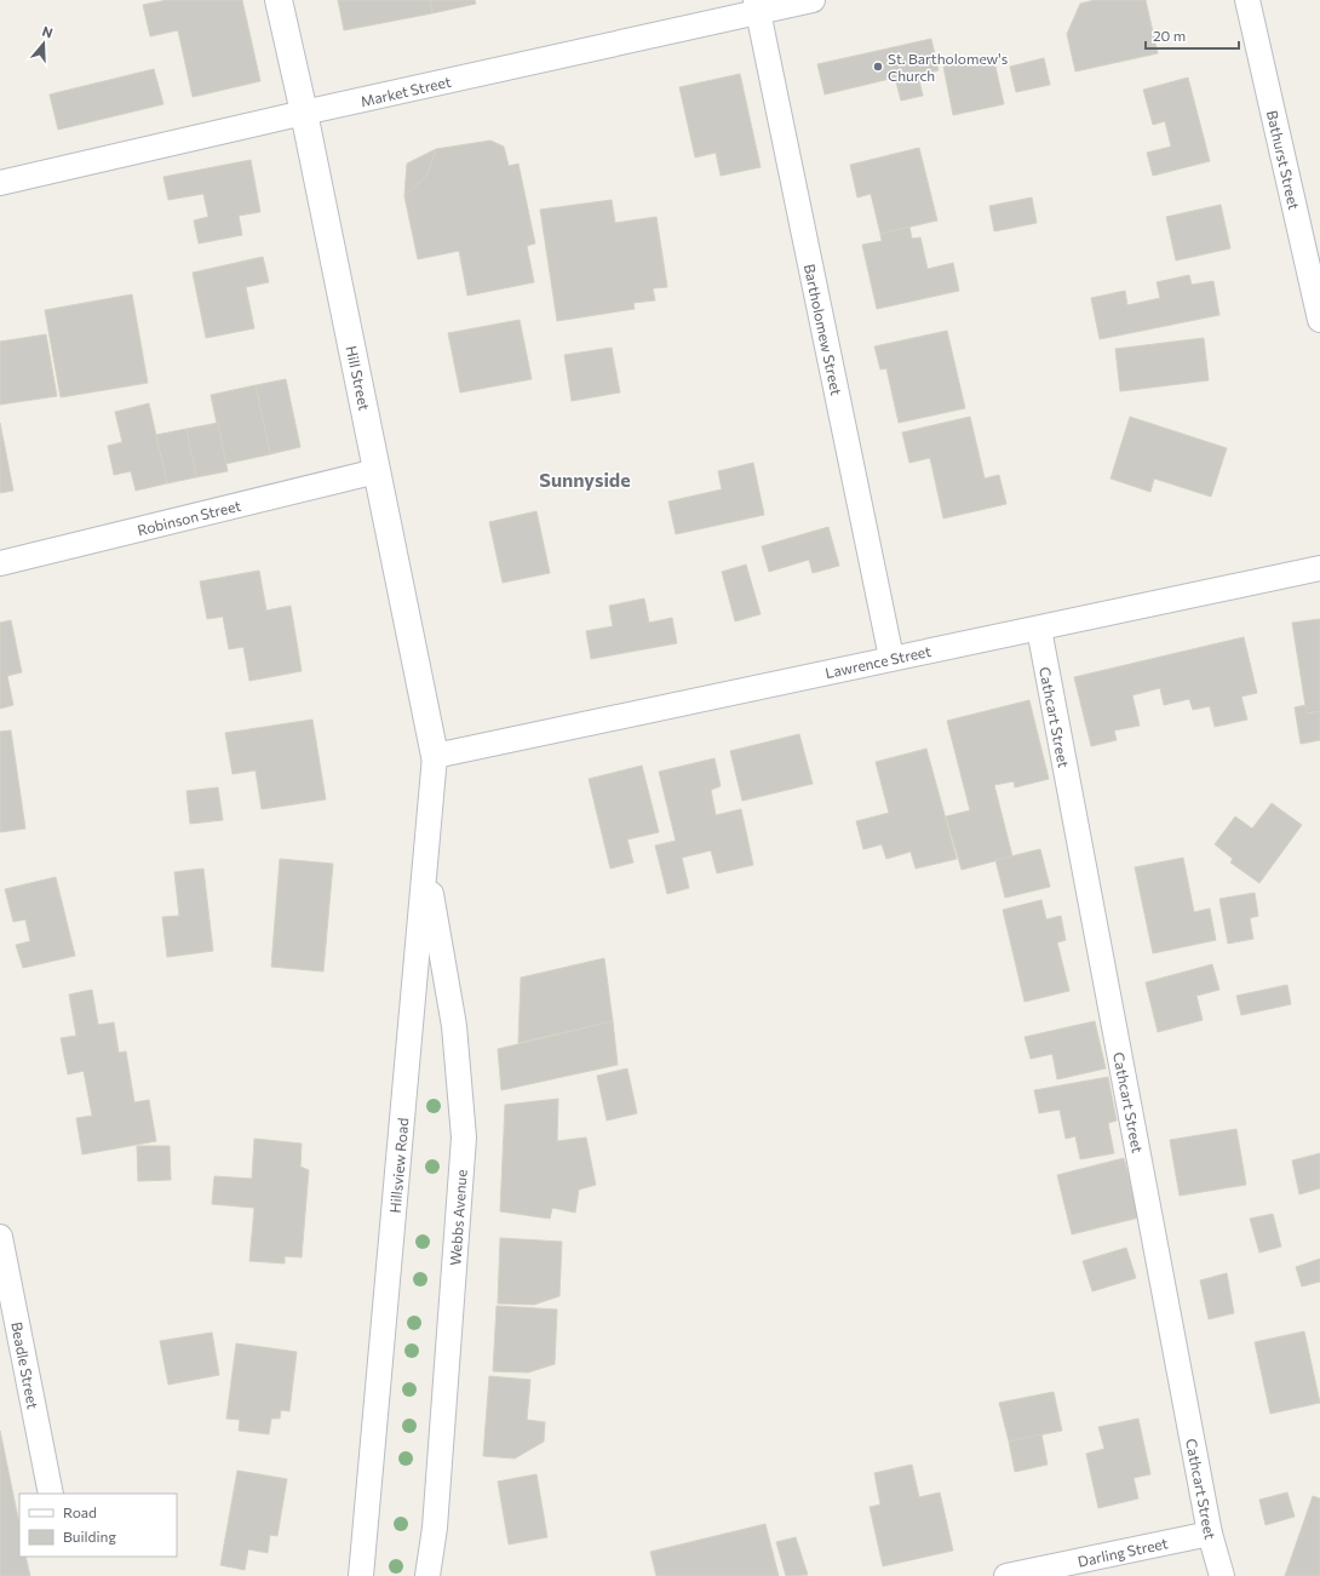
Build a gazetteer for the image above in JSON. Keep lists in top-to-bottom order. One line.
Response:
{"streets":{"street":["Market Street","Bathurst Street","Bartholomew Street","Hill Street","Robinson Street","Lawrence Street","Cathcart Street","Hillsview Road","Webbs Avenue","Beadle Street","Darling Street"]},"crossings":[["Market Street","Bartholomew Street"],["Market Street","Hill Street"],["Bartholomew Street","Lawrence Street"],["Hill Street","Robinson Street"],["Hill Street","Lawrence Street"],["Hill Street","Hillsview Road"],["Lawrence Street","Cathcart Street"],["Lawrence Street","Hillsview Road"],["Cathcart Street","Darling Street"],["Hillsview Road","Webbs Avenue"]],"districts":["Sunnyside"],"places":["St. Bartholomew's Church"],"legend":["Road","Building"],"scale_bar":"20 m","north":"top"}
